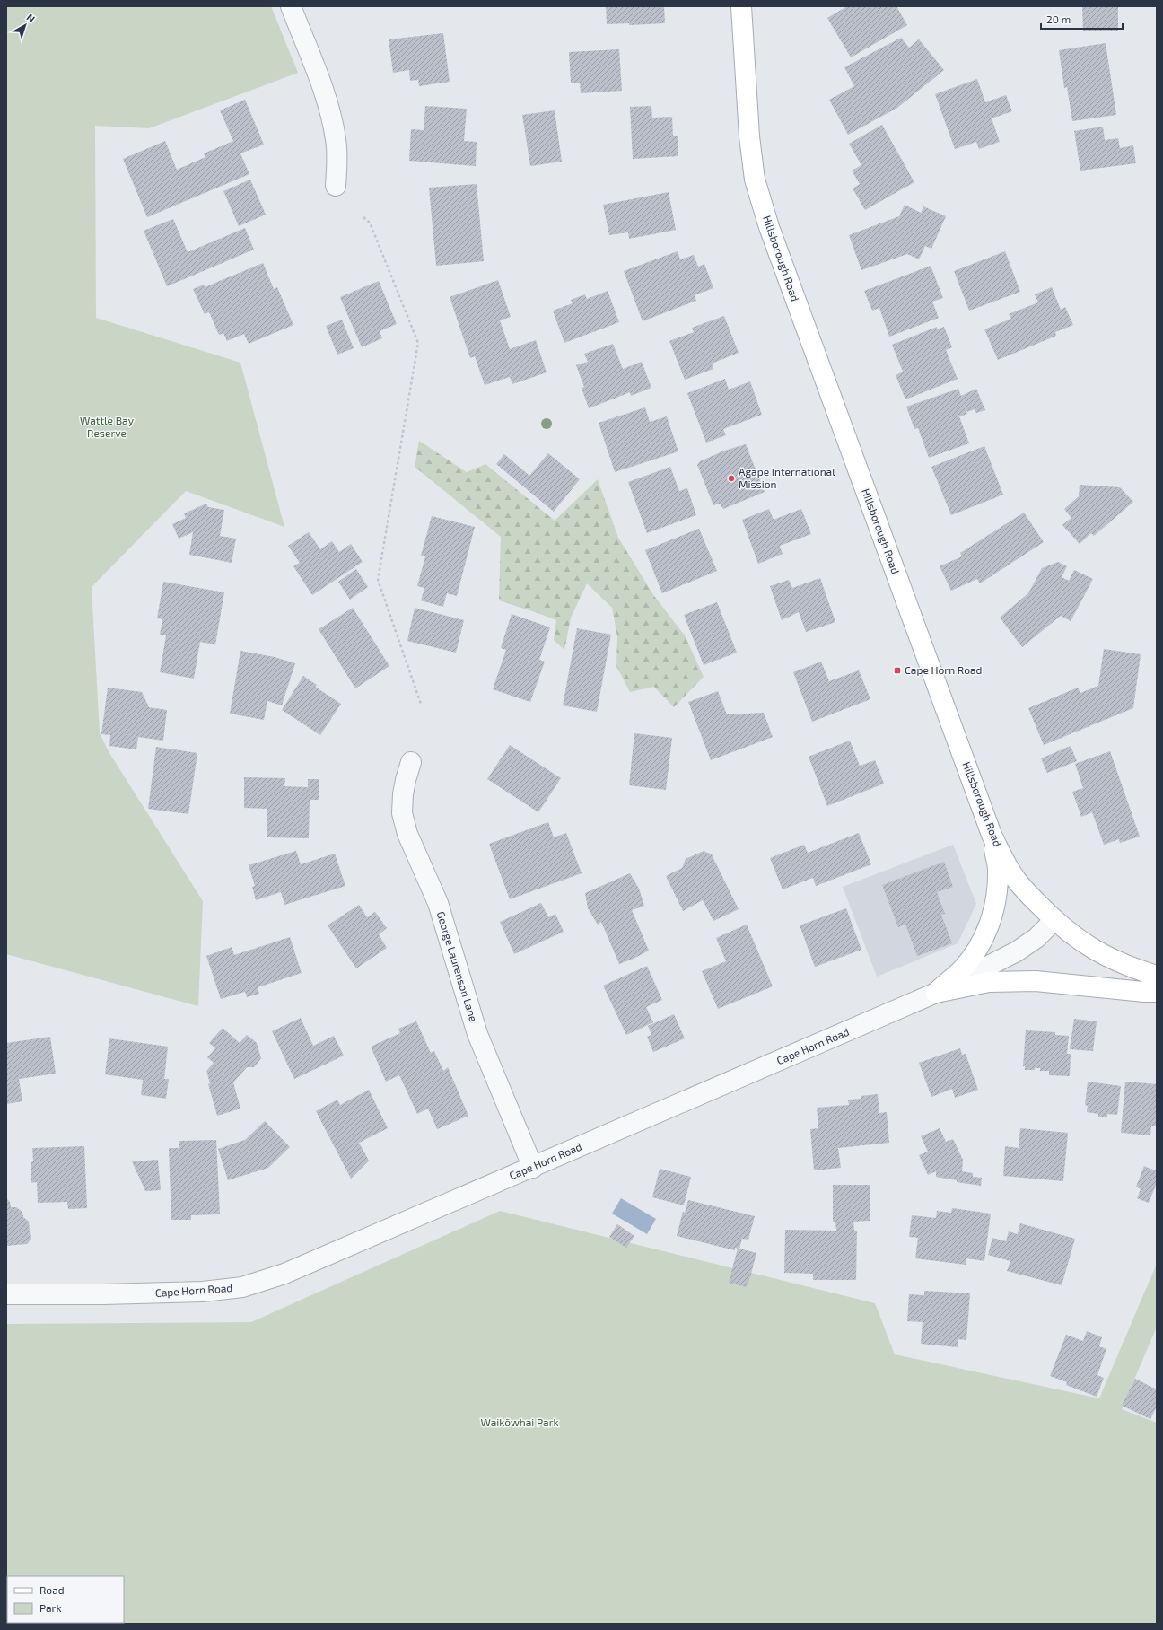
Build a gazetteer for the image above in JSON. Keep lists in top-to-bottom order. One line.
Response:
{"streets":{"main road":["Hillsborough Road"],"street":["George Laurenson Lane","Cape Horn Road"]},"crossings":[["Hillsborough Road","Cape Horn Road"],["George Laurenson Lane","Cape Horn Road"]],"parks":["Wattle Bay Reserve","Waikōwhai Park"],"places":{"other":["Agape International Mission"],"transit":["Cape Horn Road"]},"legend":["Road","Park"],"scale_bar":"20 m","north":"top right"}
